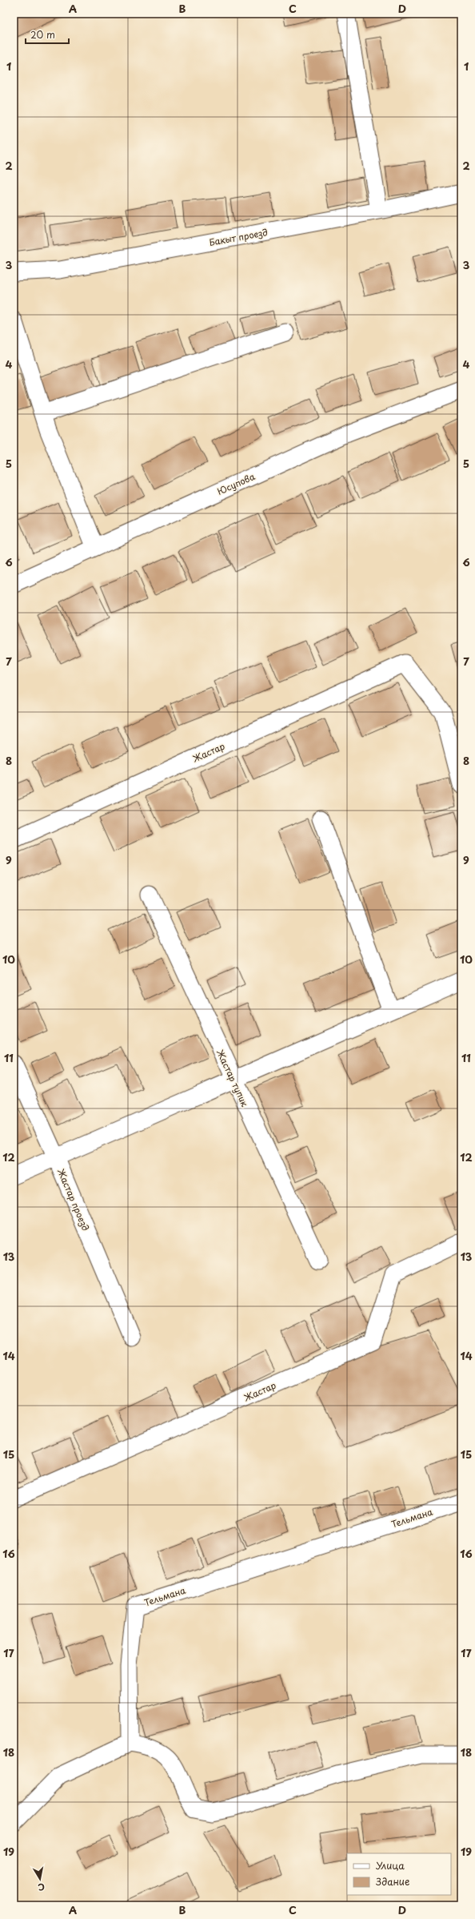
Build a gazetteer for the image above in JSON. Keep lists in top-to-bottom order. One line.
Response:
{"streets":{"street":["Бакыт проезд","Юсупова","Жастар","Жастар тупик","Жастар проезд","Тельмана"]},"legend":["Улица","Здание"],"scale_bar":"20 m","north":"bottom","grid":{"columns":["A","B","C","D"],"rows":["1","2","3","4","5","6","7","8","9","10","11","12","13","14","15","16","17","18","19"]}}
